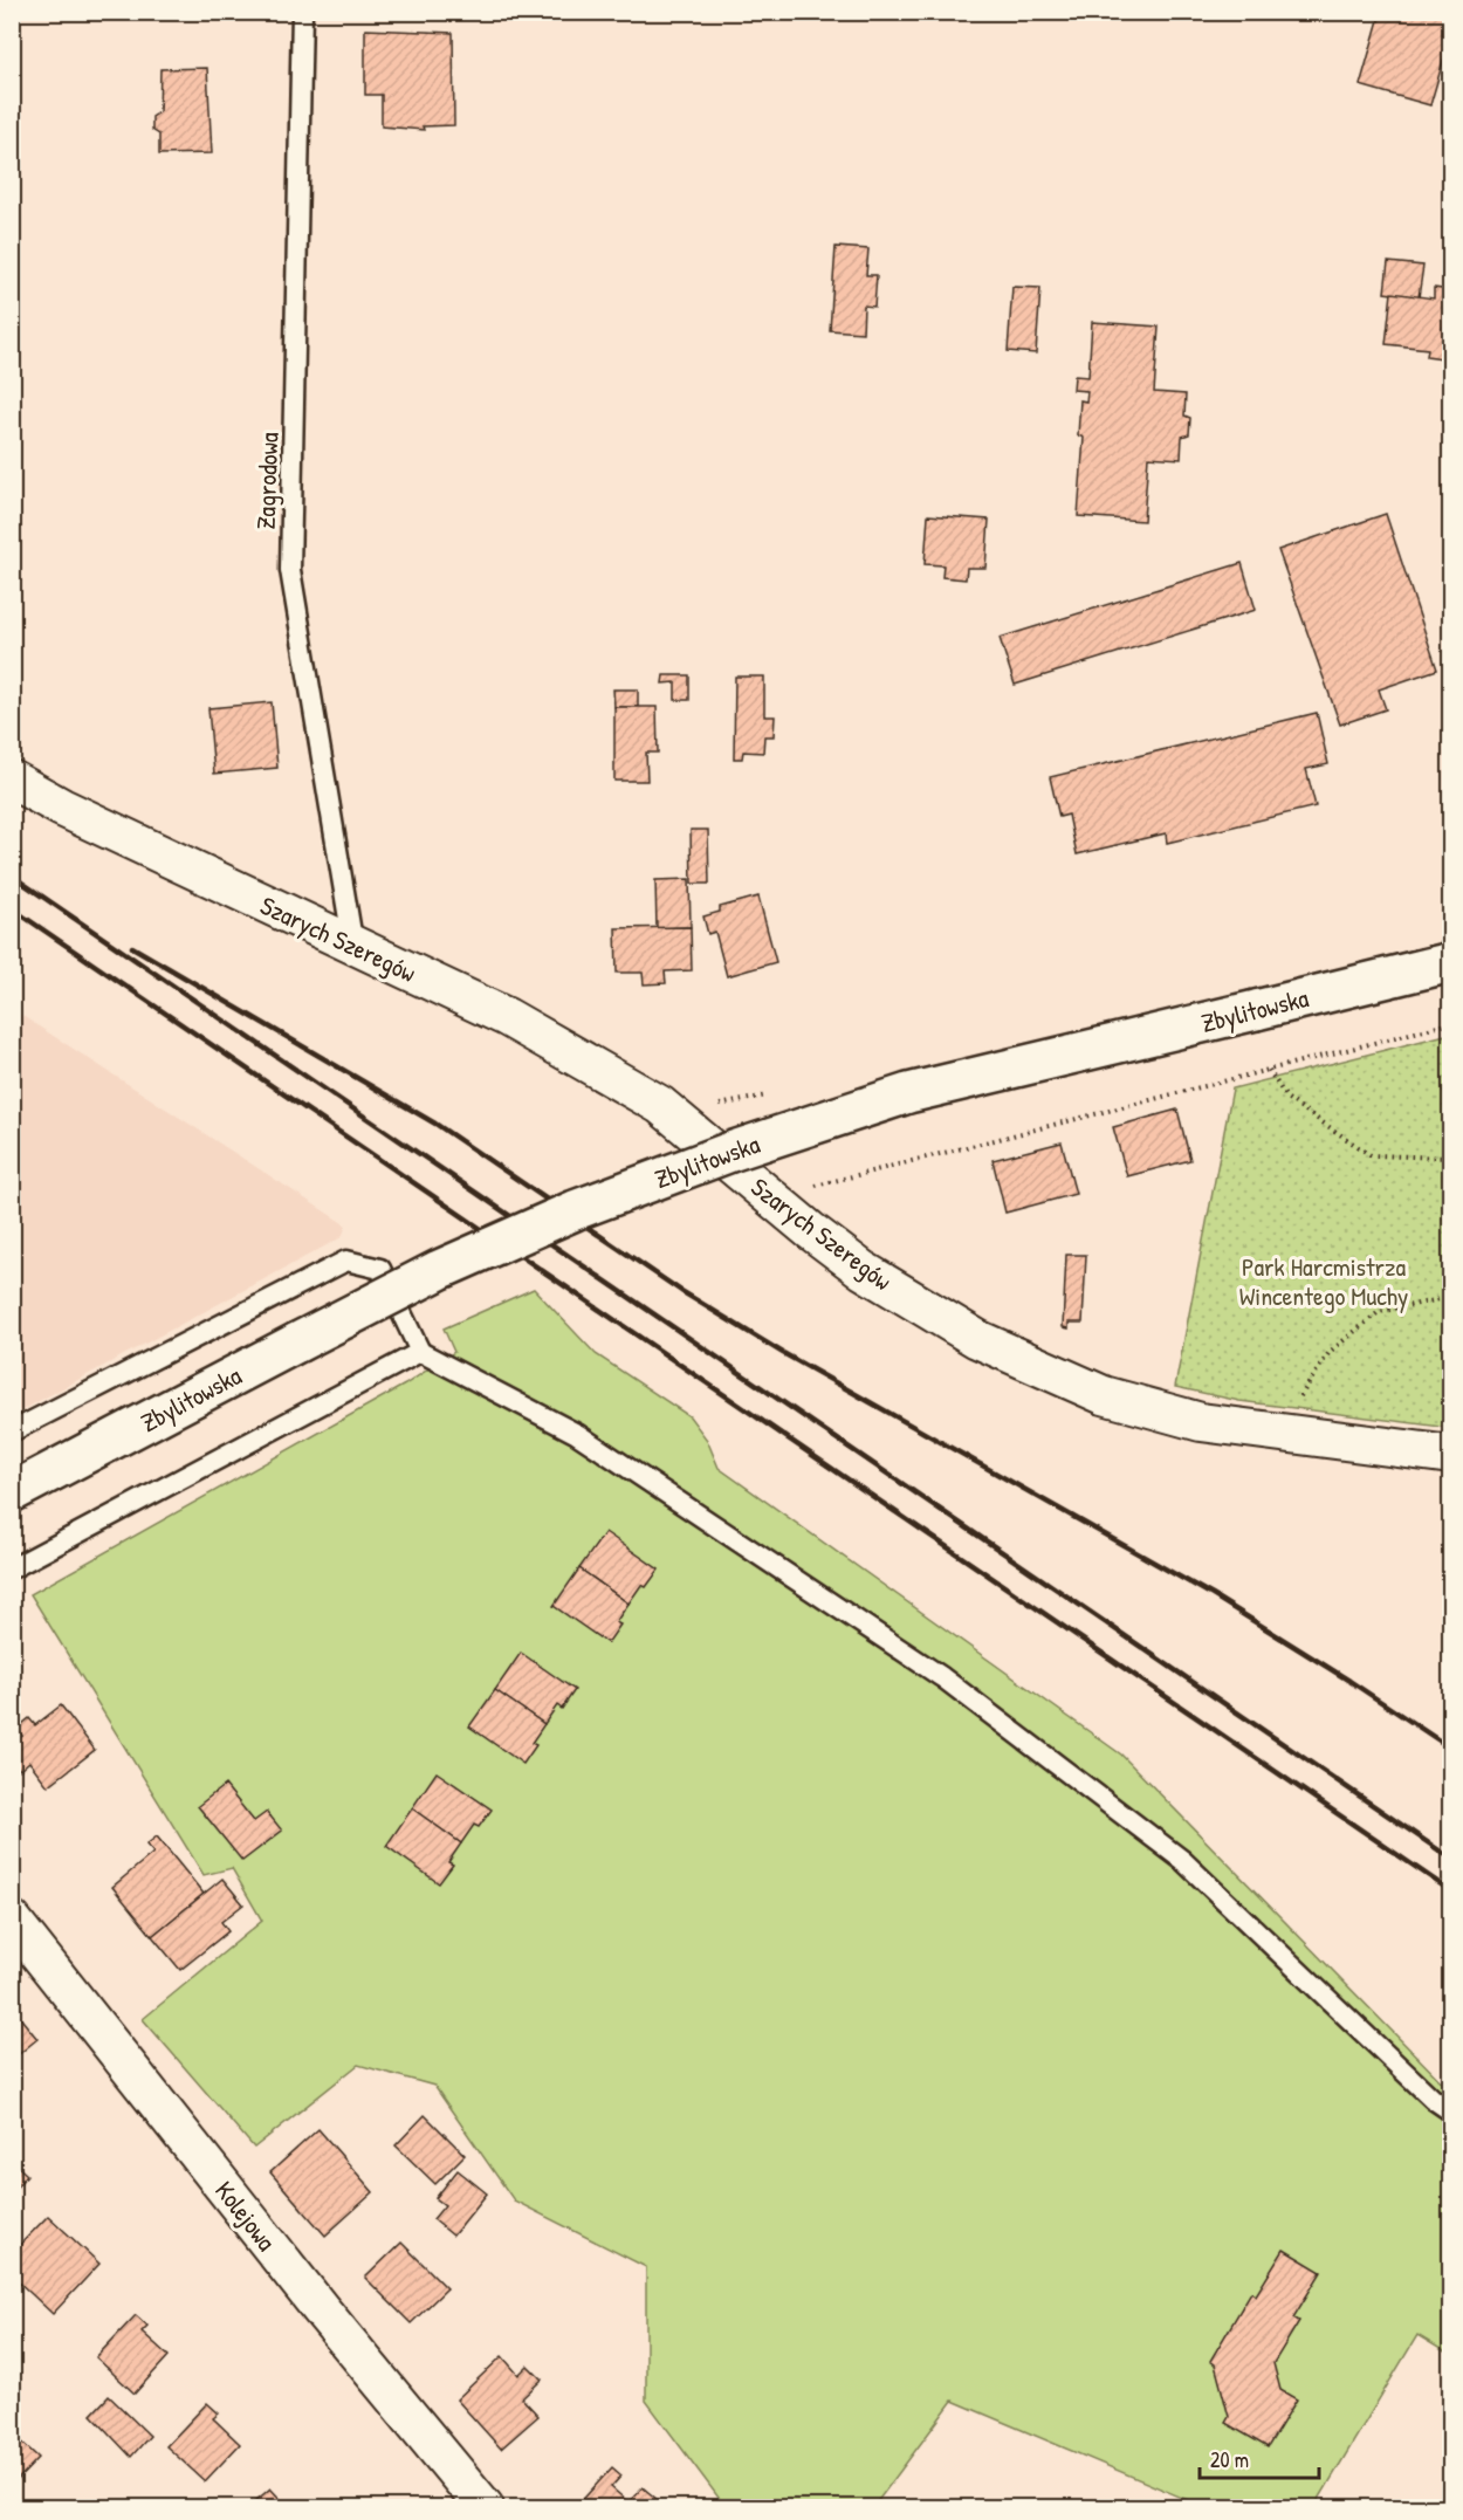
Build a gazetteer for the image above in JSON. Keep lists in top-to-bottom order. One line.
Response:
{"streets":{"street":["Szarych Szeregów","Zbylitowska","Kolejowa"],"lane":["Zagrodowa"]},"crossings":[["Zagrodowa","Szarych Szeregów"]],"parks":["Park Harcmistrza Wincentego Muchy"],"scale_bar":"20 m"}
